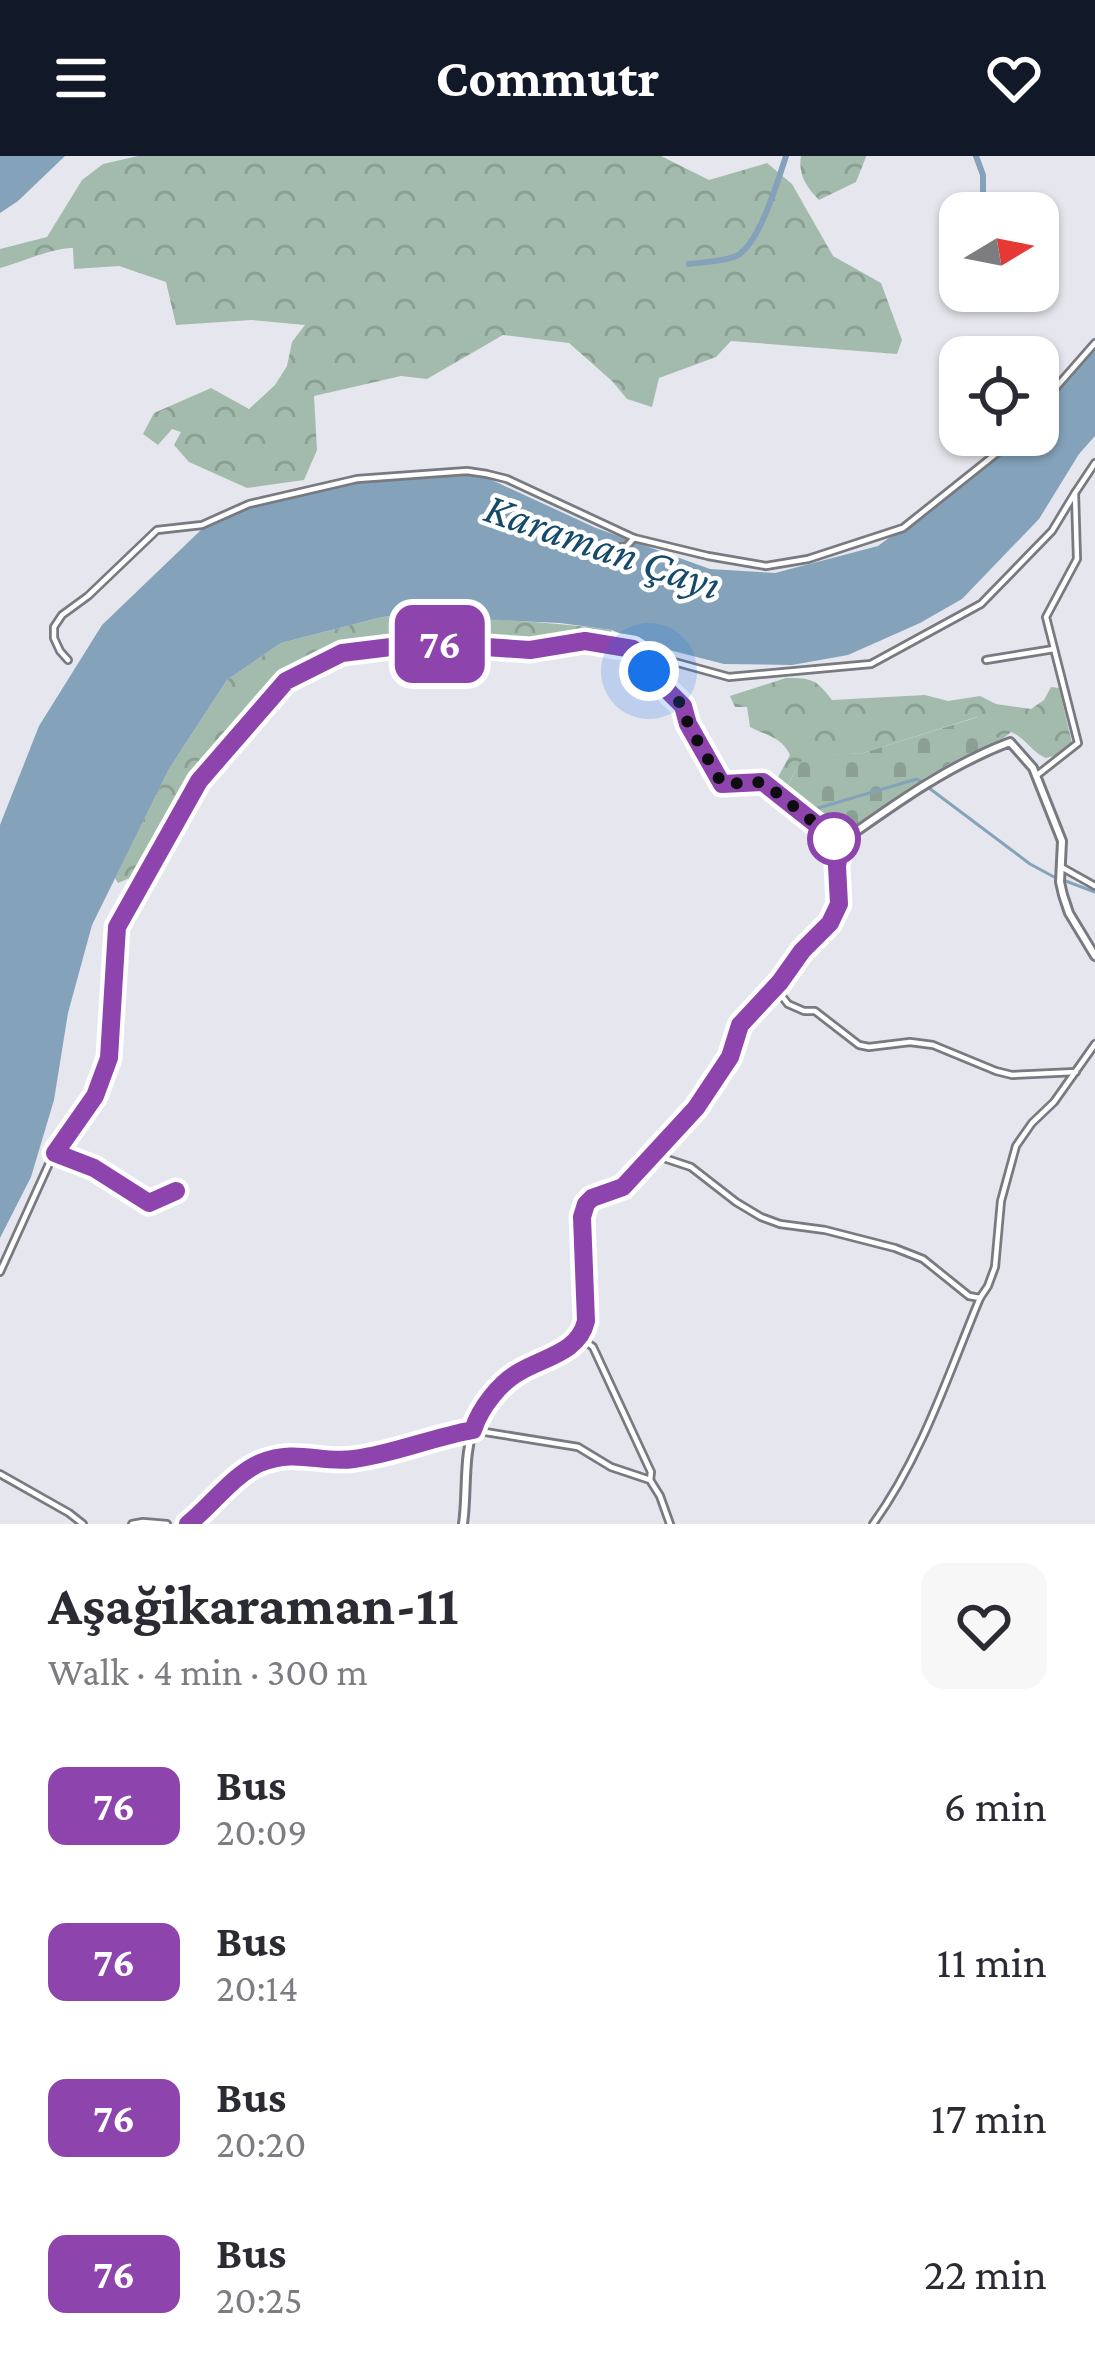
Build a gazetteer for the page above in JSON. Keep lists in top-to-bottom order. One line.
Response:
{"water":["Karaman Çayı"],"lines":["bus line 76"],"north":"right","page":{"header":"Commutr","on_map":"76","heading":["Aşağikaraman-11","Walk · 4 min · 300 m"],"list":[{"mark":"76","name":"Bus","note":"20:09","value":"6 min"},{"mark":"76","name":"Bus","note":"20:14","value":"11 min"},{"mark":"76","name":"Bus","note":"20:20","value":"17 min"},{"mark":"76","name":"Bus","note":"20:25","value":"22 min"}]}}
